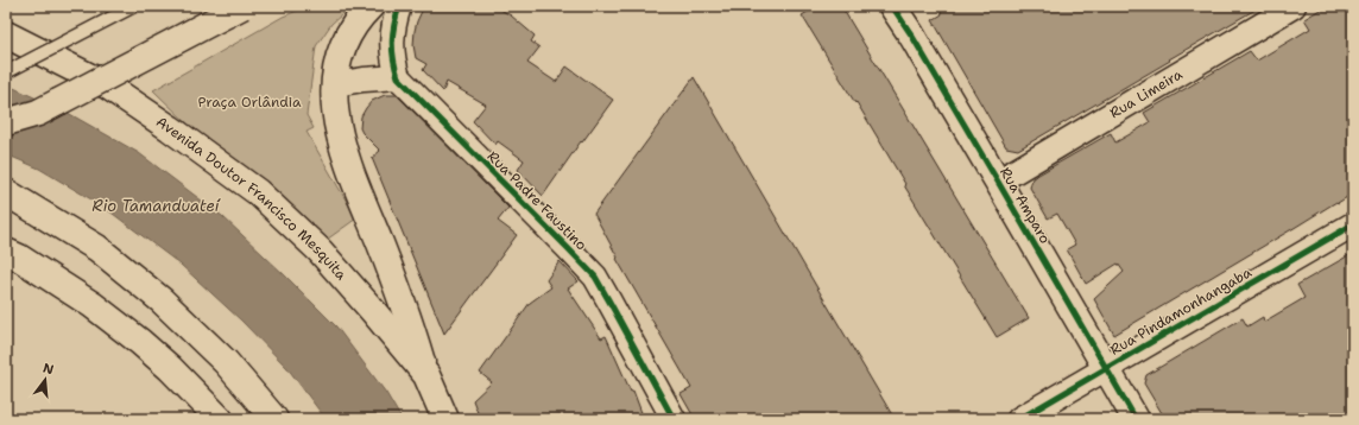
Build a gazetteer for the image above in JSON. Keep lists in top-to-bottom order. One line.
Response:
{"streets":{"main road":["Avenida Doutor Francisco Mesquita","Rua Amparo"],"street":["Rua Limeira","Rua Padre Faustino","Rua Pindamonhangaba"]},"crossings":[["Rua Limeira","Rua Amparo"],["Rua Amparo","Rua Pindamonhangaba"]],"water":["Rio Tamanduateí"],"parks":["Praça Orlândia"],"north":"top"}
